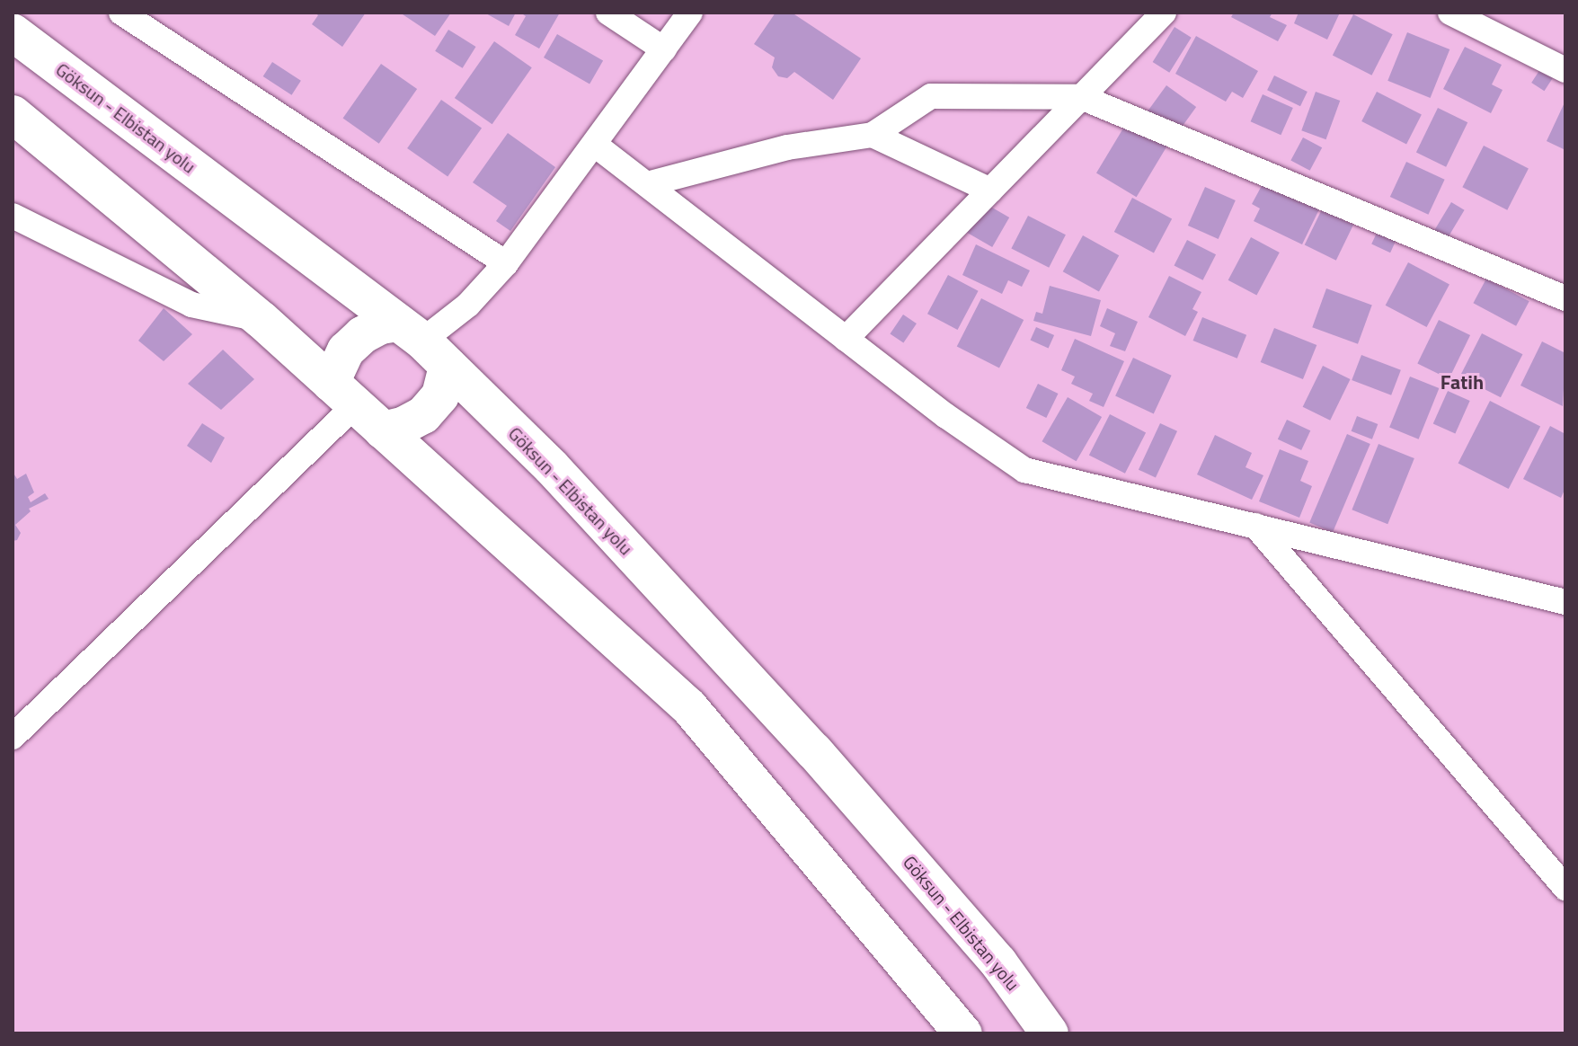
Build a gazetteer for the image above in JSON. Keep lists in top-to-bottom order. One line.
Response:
{"streets":{"highway":["Göksun - Elbistan yolu"]},"districts":["Fatih"]}
